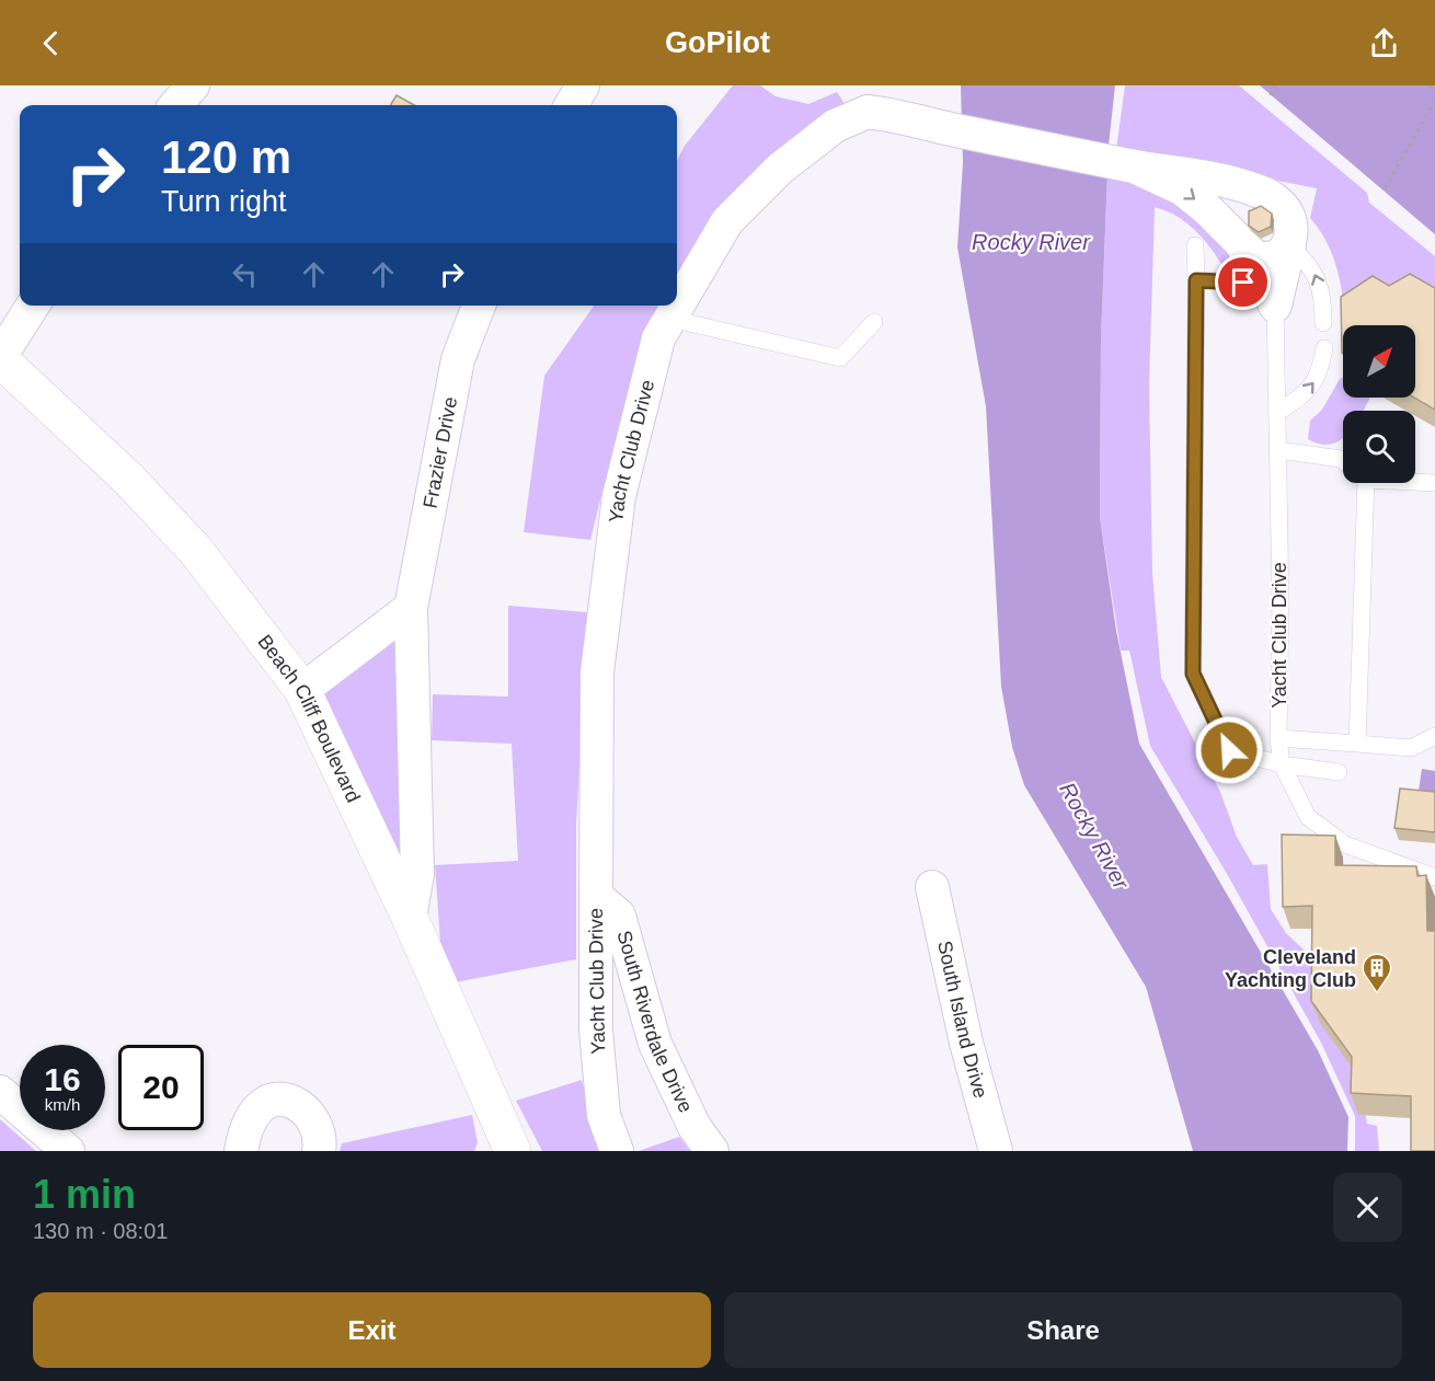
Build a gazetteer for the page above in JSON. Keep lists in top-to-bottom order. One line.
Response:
{"streets":{"street":["Frazier Drive","Yacht Club Drive","Beach Cliff Boulevard","South Island Drive","South Riverdale Drive"]},"crossings":[["Frazier Drive","Beach Cliff Boulevard"],["Yacht Club Drive","South Riverdale Drive"]],"water":["Rocky River"],"places":{"building":["Cleveland Yachting Club"]},"north":"top right","page":{"header":"GoPilot","turn":["120 m","Turn right"],"speed":"16 km/h","limit":"20","heading":["1 min","130 m · 08:01"],"buttons":["Exit","Share"]}}
